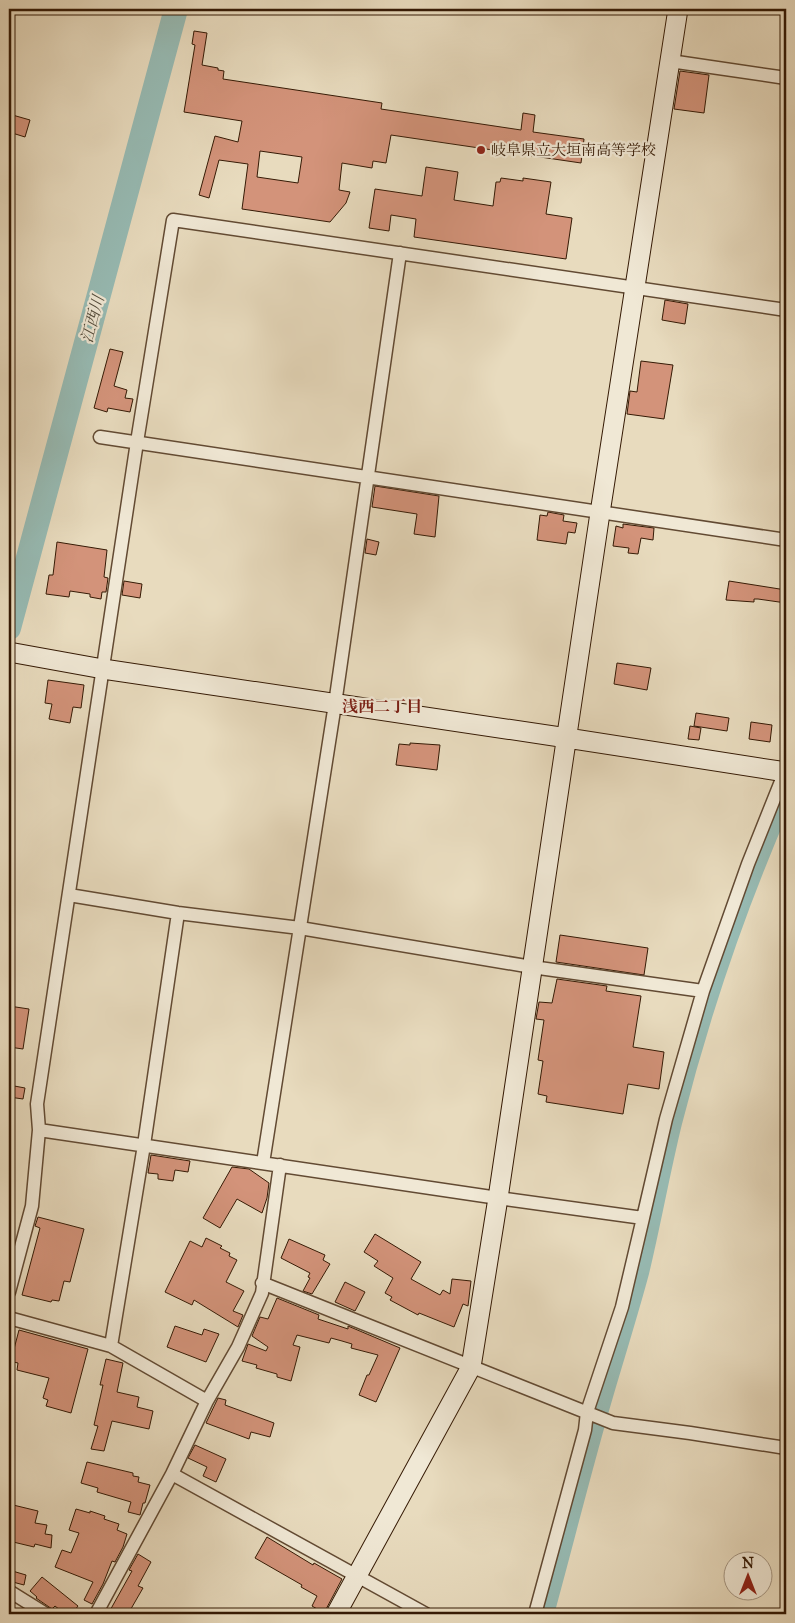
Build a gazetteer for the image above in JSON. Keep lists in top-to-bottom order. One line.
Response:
{"districts":["浅西二丁目"],"water":["江西川"],"places":["岐阜県立大垣南高等学校"],"north":"top"}
